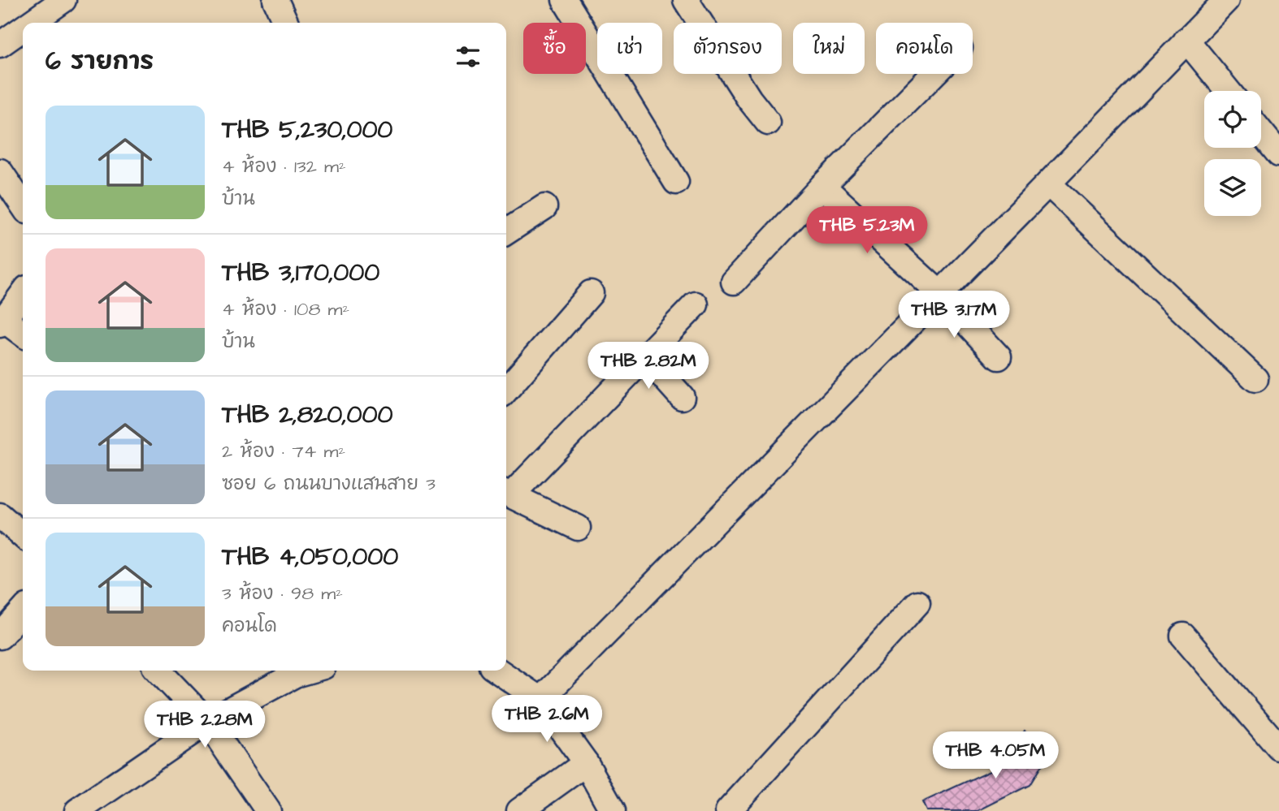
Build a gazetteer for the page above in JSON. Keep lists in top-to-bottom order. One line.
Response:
{"page":{"chip":["ซื้อ","เช่า","ตัวกรอง","ใหม่","คอนโด"],"heading":"6 รายการ","list":[{"name":"THB 5,230,000","note":"4 ห้อง · 132 m² · บ้าน"},{"name":"THB 3,170,000","note":"4 ห้อง · 108 m² · บ้าน"},{"name":"THB 2,820,000","note":"2 ห้อง · 74 m² · ซอย 6 ถนนบางแสนสาย 3"},{"name":"THB 4,050,000","note":"3 ห้อง · 98 m² · คอนโด"}],"price":["THB 5.23M","THB 3.17M","THB 2.82M","THB 2.6M","THB 2.28M","THB 4.05M"]}}
